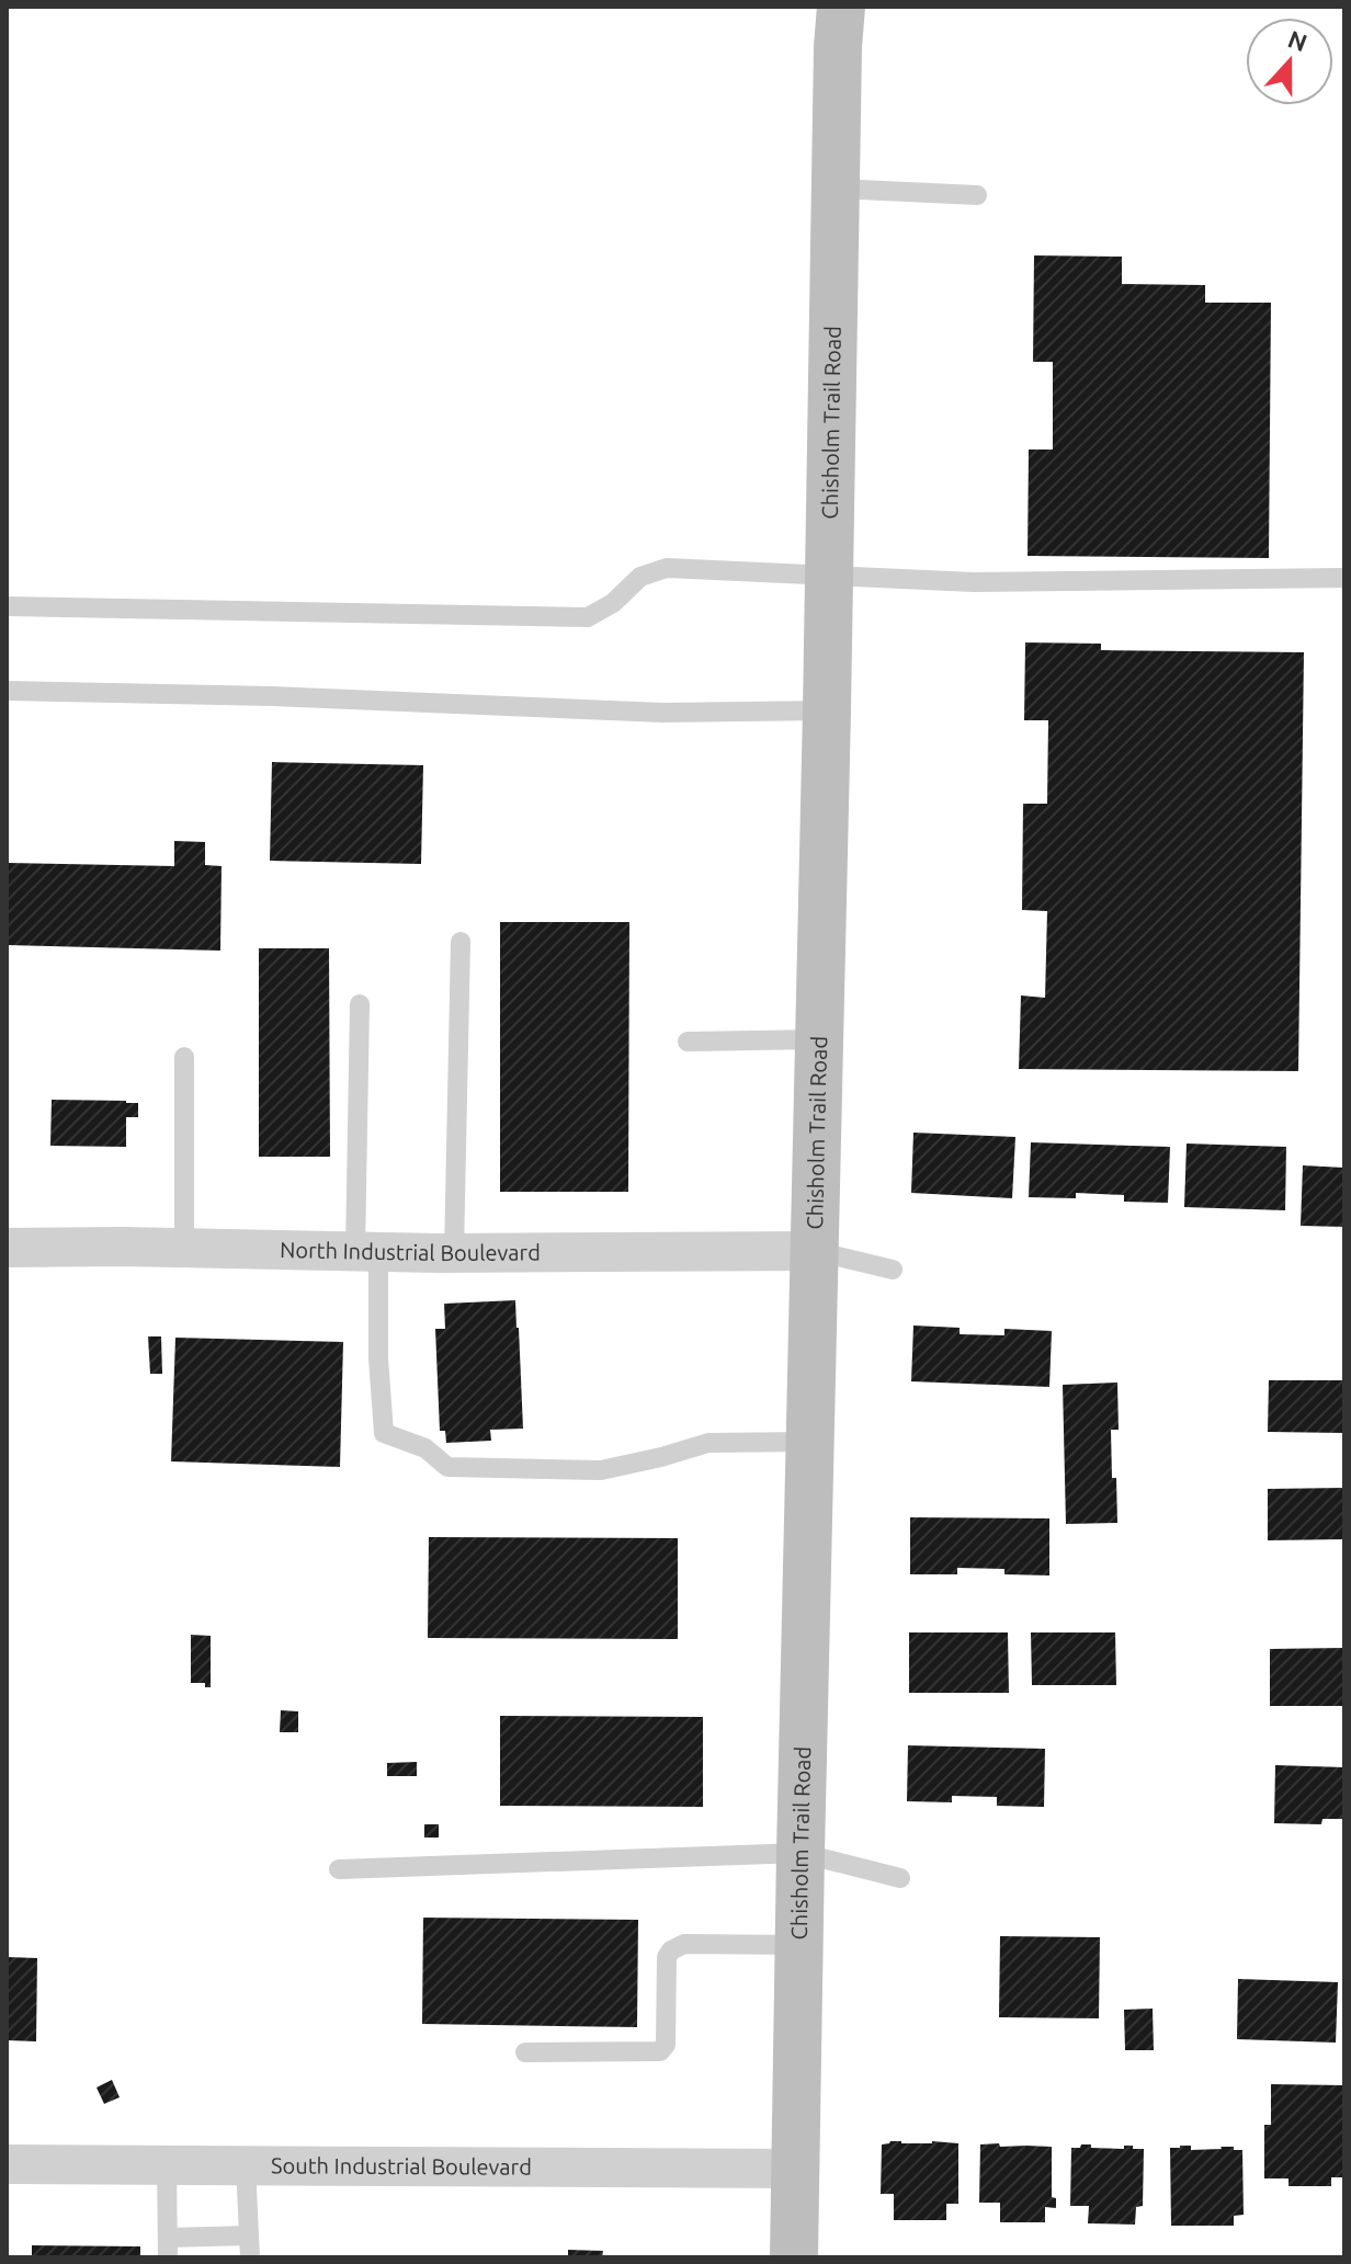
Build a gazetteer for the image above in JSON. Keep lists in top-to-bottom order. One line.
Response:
{"streets":{"street":["Chisholm Trail Road","North Industrial Boulevard","South Industrial Boulevard"]},"crossings":[["Chisholm Trail Road","North Industrial Boulevard"],["Chisholm Trail Road","South Industrial Boulevard"]],"north":"top"}
